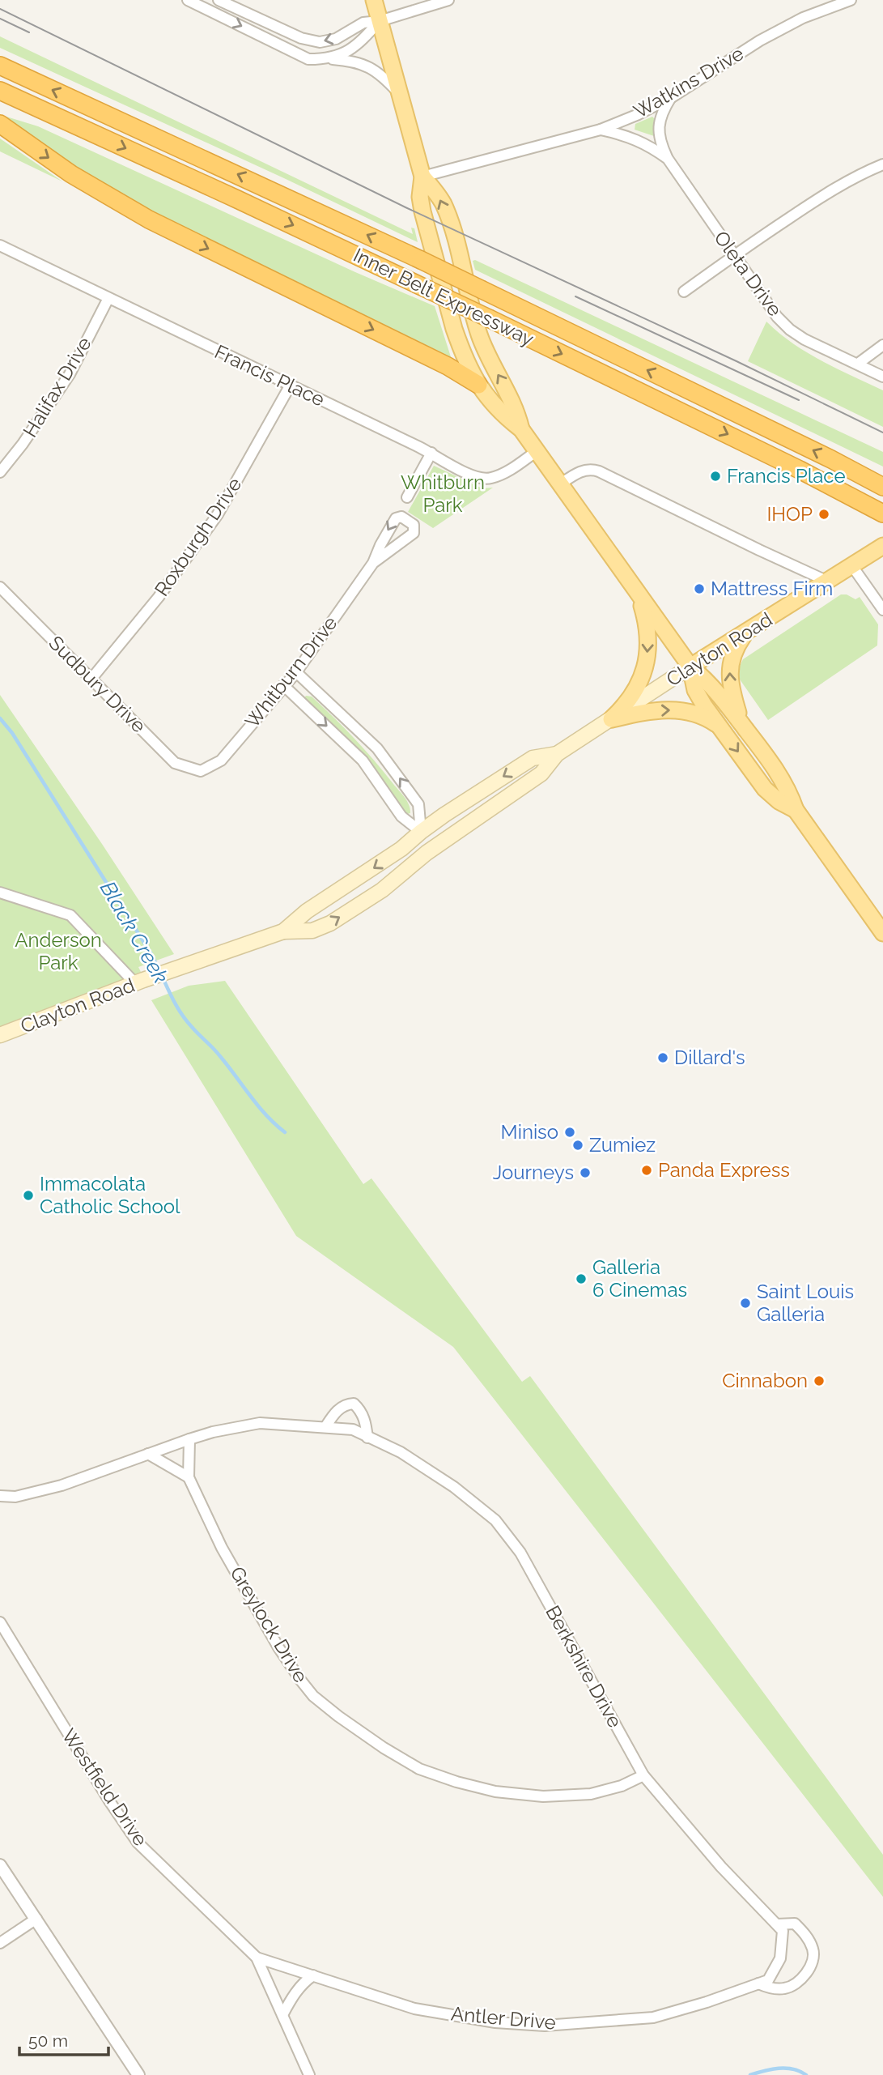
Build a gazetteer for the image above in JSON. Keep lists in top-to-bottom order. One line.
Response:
{"streets":{"highway":["Inner Belt Expressway"],"main road":["Clayton Road"],"street":["Watkins Drive","Oleta Drive","Francis Place","Halifax Drive","Roxburgh Drive","Whitburn Drive","Sudbury Drive","Greylock Drive","Berkshire Drive","Westfield Drive","Antler Drive"]},"crossings":[["Watkins Drive","Oleta Drive"],["Francis Place","Halifax Drive"],["Francis Place","Roxburgh Drive"],["Roxburgh Drive","Sudbury Drive"],["Whitburn Drive","Sudbury Drive"],["Greylock Drive","Berkshire Drive"],["Berkshire Drive","Antler Drive"],["Westfield Drive","Antler Drive"]],"water":["Black Creek"],"parks":["Whitburn Park","Anderson Park"],"places":["Francis Place","IHOP","Mattress Firm","Dillard's","Miniso","Zumiez","Panda Express","Journeys","Immacolata Catholic School","Galleria 6 Cinemas","Saint Louis Galleria","Cinnabon"],"scale_bar":"50 m"}
